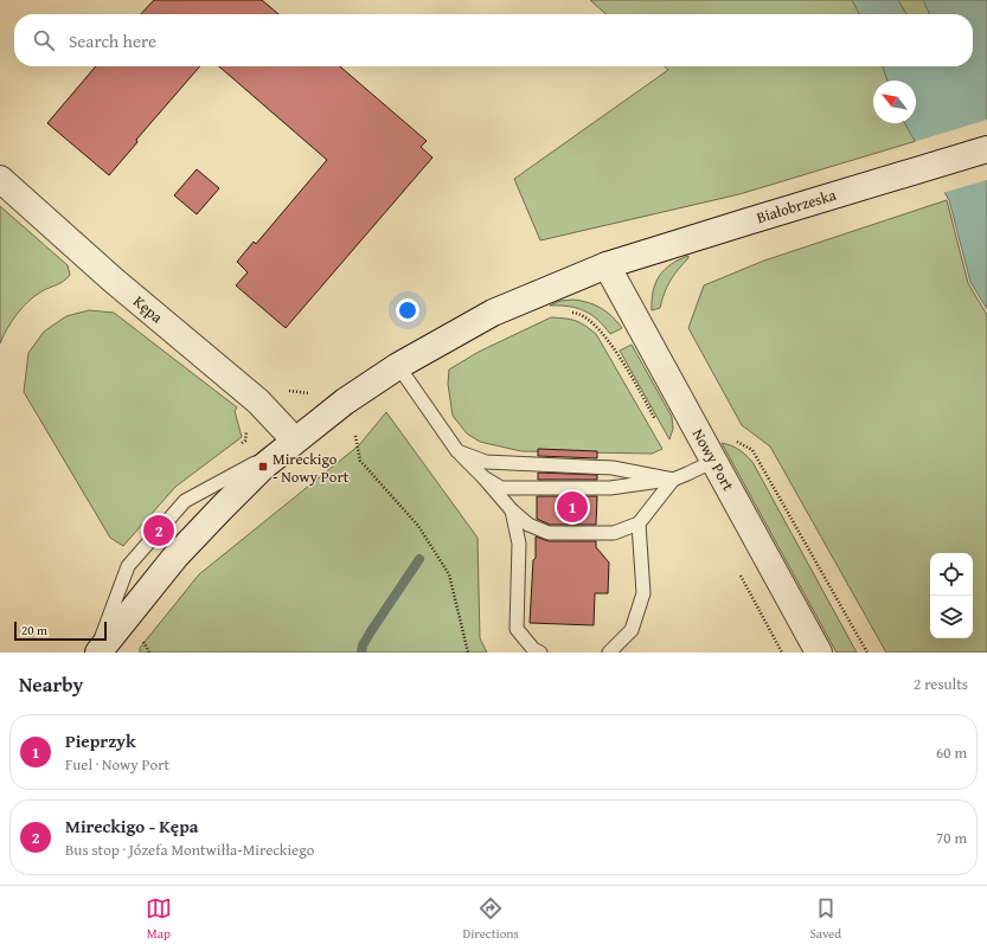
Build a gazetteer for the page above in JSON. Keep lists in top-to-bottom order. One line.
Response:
{"streets":{"main road":["Białobrzeska","Kępa","Nowy Port"]},"crossings":[["Białobrzeska","Kępa"],["Białobrzeska","Nowy Port"]],"places":{"transit":["Mireckigo - Nowy Port"]},"scale_bar":"20 m","north":"top left","page":{"search":"Search here","pins":["1","2"],"scale":"20 m","heading":["Nearby","2 results"],"list":[{"mark":"1","name":"Pieprzyk","note":"Fuel · Nowy Port","value":"60 m"},{"mark":"2","name":"Mireckigo - Kępa","note":"Bus stop · Józefa Montwiłła-Mireckiego","value":"70 m"}],"nav":["Map","Directions","Saved"]}}
